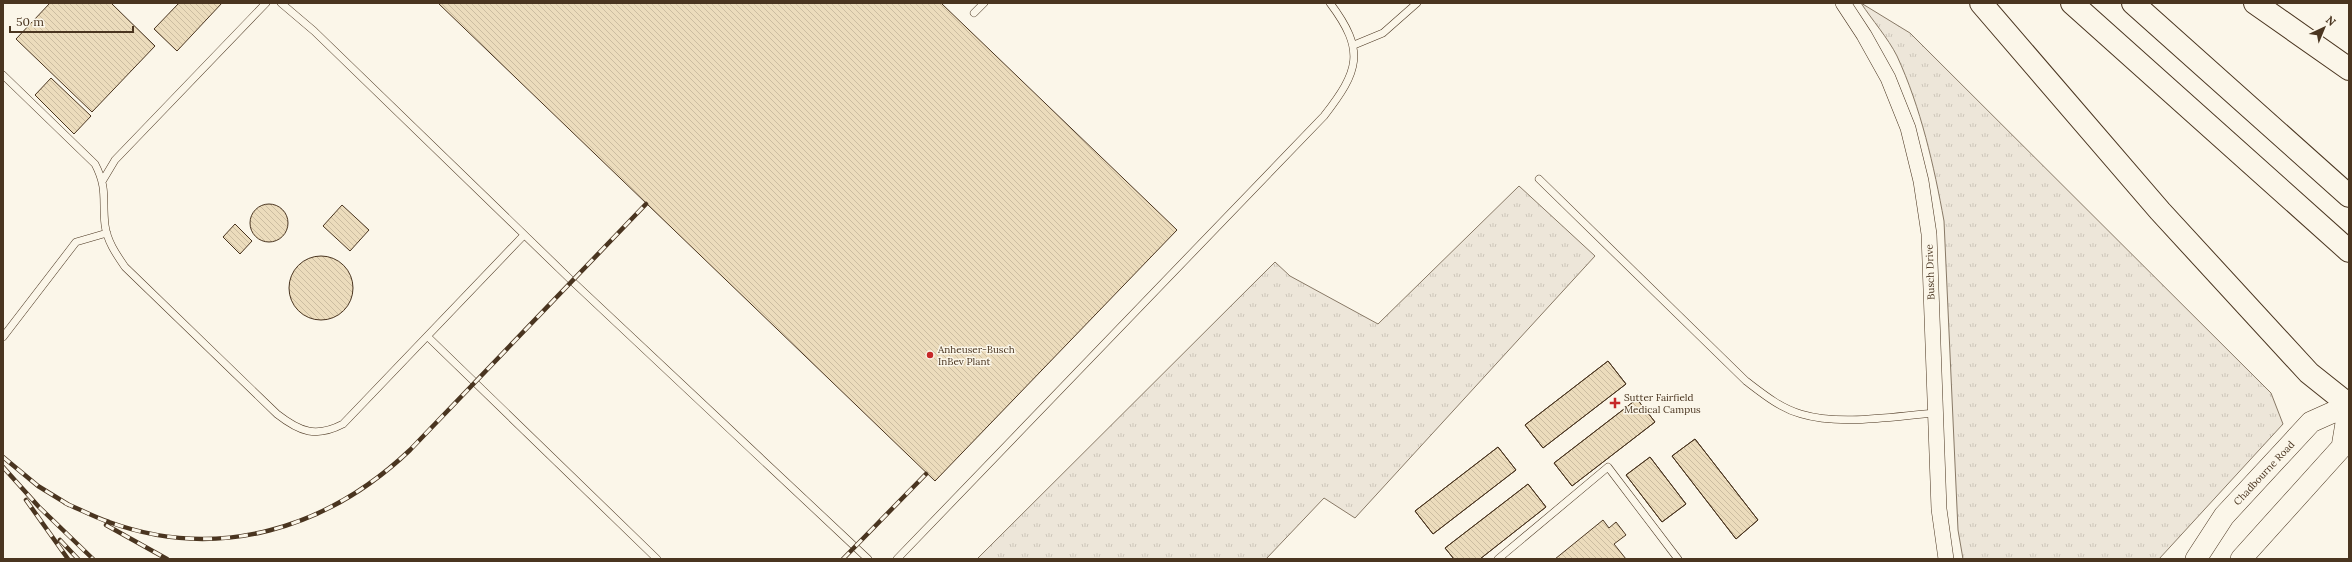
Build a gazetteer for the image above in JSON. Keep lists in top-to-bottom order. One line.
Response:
{"streets":{"main road":["Chadbourne Road"],"street":["Busch Drive"]},"places":{"other":["Anheuser-Busch InBev Plant"],"health":["Sutter Fairfield Medical Campus"]},"scale_bar":"50 m","north":"top right"}
